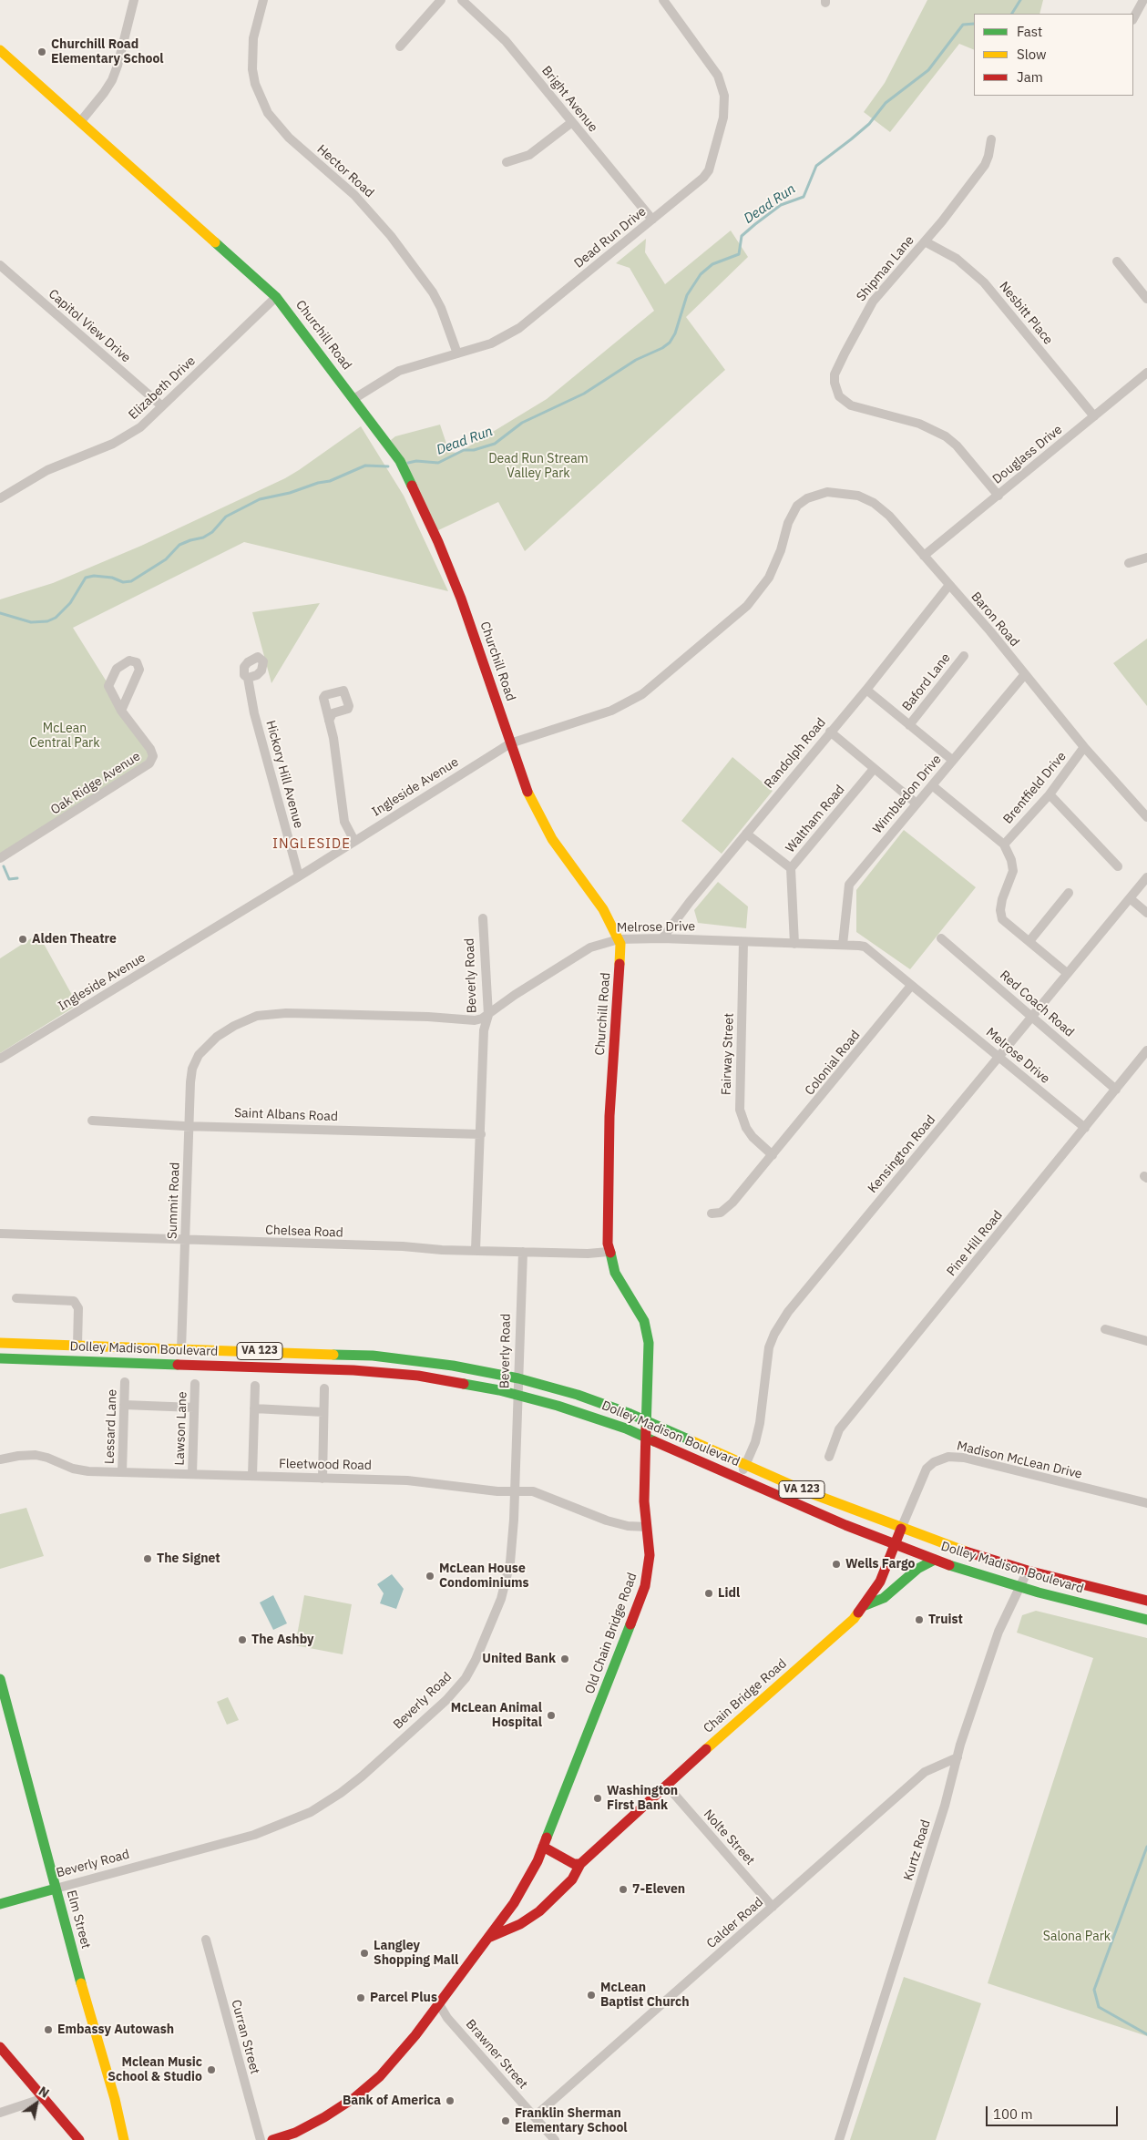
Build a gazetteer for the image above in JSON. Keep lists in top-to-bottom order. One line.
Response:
{"streets":{"main road":["Churchill Road","Beverly Road","Dolley Madison Boulevard","VA 123","Old Chain Bridge Road","Chain Bridge Road","Elm Street"],"street":["Bright Avenue","Hector Road","Dead Run Drive","Shipman Lane","Nesbitt Place","Capitol View Drive","Elizabeth Drive","Douglass Drive","Baron Road","Baford Lane","Randolph Road","Hickory Hill Avenue","Oak Ridge Avenue","Ingleside Avenue","Brentfield Drive","Wimbledon Drive","Waltham Road","Melrose Drive","Red Coach Road","Fairway Street","Colonial Road","Saint Albans Road","Kensington Road","Summit Road","Chelsea Road","Pine Hill Road","Lessard Lane","Lawson Lane","Madison McLean Drive","Fleetwood Road","Nolte Street","Kurtz Road","Calder Road","Curran Street","Brawner Street"]},"crossings":[["Bright Avenue","Dead Run Drive"],["Hector Road","Dead Run Drive"],["Dead Run Drive","Churchill Road"],["Shipman Lane","Nesbitt Place"],["Shipman Lane","Douglass Drive"],["Nesbitt Place","Douglass Drive"],["Capitol View Drive","Elizabeth Drive"],["Churchill Road","Elizabeth Drive"],["Churchill Road","Ingleside Avenue"],["Churchill Road","Melrose Drive"],["Churchill Road","Chelsea Road"],["Churchill Road","Dolley Madison Boulevard"],["Churchill Road","Old Chain Bridge Road"],["Douglass Drive","Baron Road"],["Baron Road","Randolph Road"],["Baron Road","Ingleside Avenue"],["Baron Road","Brentfield Drive"],["Baron Road","Wimbledon Drive"],["Randolph Road","Melrose Drive"],["Hickory Hill Avenue","Ingleside Avenue"],["Wimbledon Drive","Melrose Drive"],["Waltham Road","Melrose Drive"],["Melrose Drive","Beverly Road"],["Melrose Drive","Fairway Street"],["Melrose Drive","Colonial Road"],["Melrose Drive","Kensington Road"],["Melrose Drive","Summit Road"],["Melrose Drive","Pine Hill Road"],["Beverly Road","Saint Albans Road"],["Beverly Road","Chelsea Road"],["Beverly Road","Dolley Madison Boulevard"],["Beverly Road","Fleetwood Road"],["Beverly Road","Elm Street"],["Red Coach Road","Kensington Road"],["Red Coach Road","Pine Hill Road"],["Fairway Street","Colonial Road"],["Saint Albans Road","Summit Road"],["Kensington Road","Dolley Madison Boulevard"],["Summit Road","Chelsea Road"],["Summit Road","Dolley Madison Boulevard"],["Dolley Madison Boulevard","Madison McLean Drive"],["Dolley Madison Boulevard","Old Chain Bridge Road"],["Dolley Madison Boulevard","Chain Bridge Road"],["Dolley Madison Boulevard","Kurtz Road"],["Lessard Lane","Fleetwood Road"],["Lawson Lane","Fleetwood Road"],["Madison McLean Drive","Chain Bridge Road"],["Fleetwood Road","Old Chain Bridge Road"],["Chain Bridge Road","Nolte Street"],["Nolte Street","Calder Road"],["Kurtz Road","Calder Road"],["Calder Road","Brawner Street"]],"districts":["INGLESIDE"],"water":["Dead Run"],"parks":["Dead Run Stream Valley Park","McLean Central Park","Salona Park"],"places":["Churchill Road Elementary School","Alden Theatre","The Signet","Wells Fargo","McLean House Condominiums","Lidl","Truist","The Ashby","United Bank","McLean Animal Hospital","Washington First Bank","7-Eleven","Langley Shopping Mall","McLean Baptist Church","Parcel Plus","Embassy Autowash","Mclean Music School & Studio","Bank of America","Franklin Sherman Elementary School"],"legend":["Fast","Slow","Jam"],"scale_bar":"100 m","north":"top right"}
